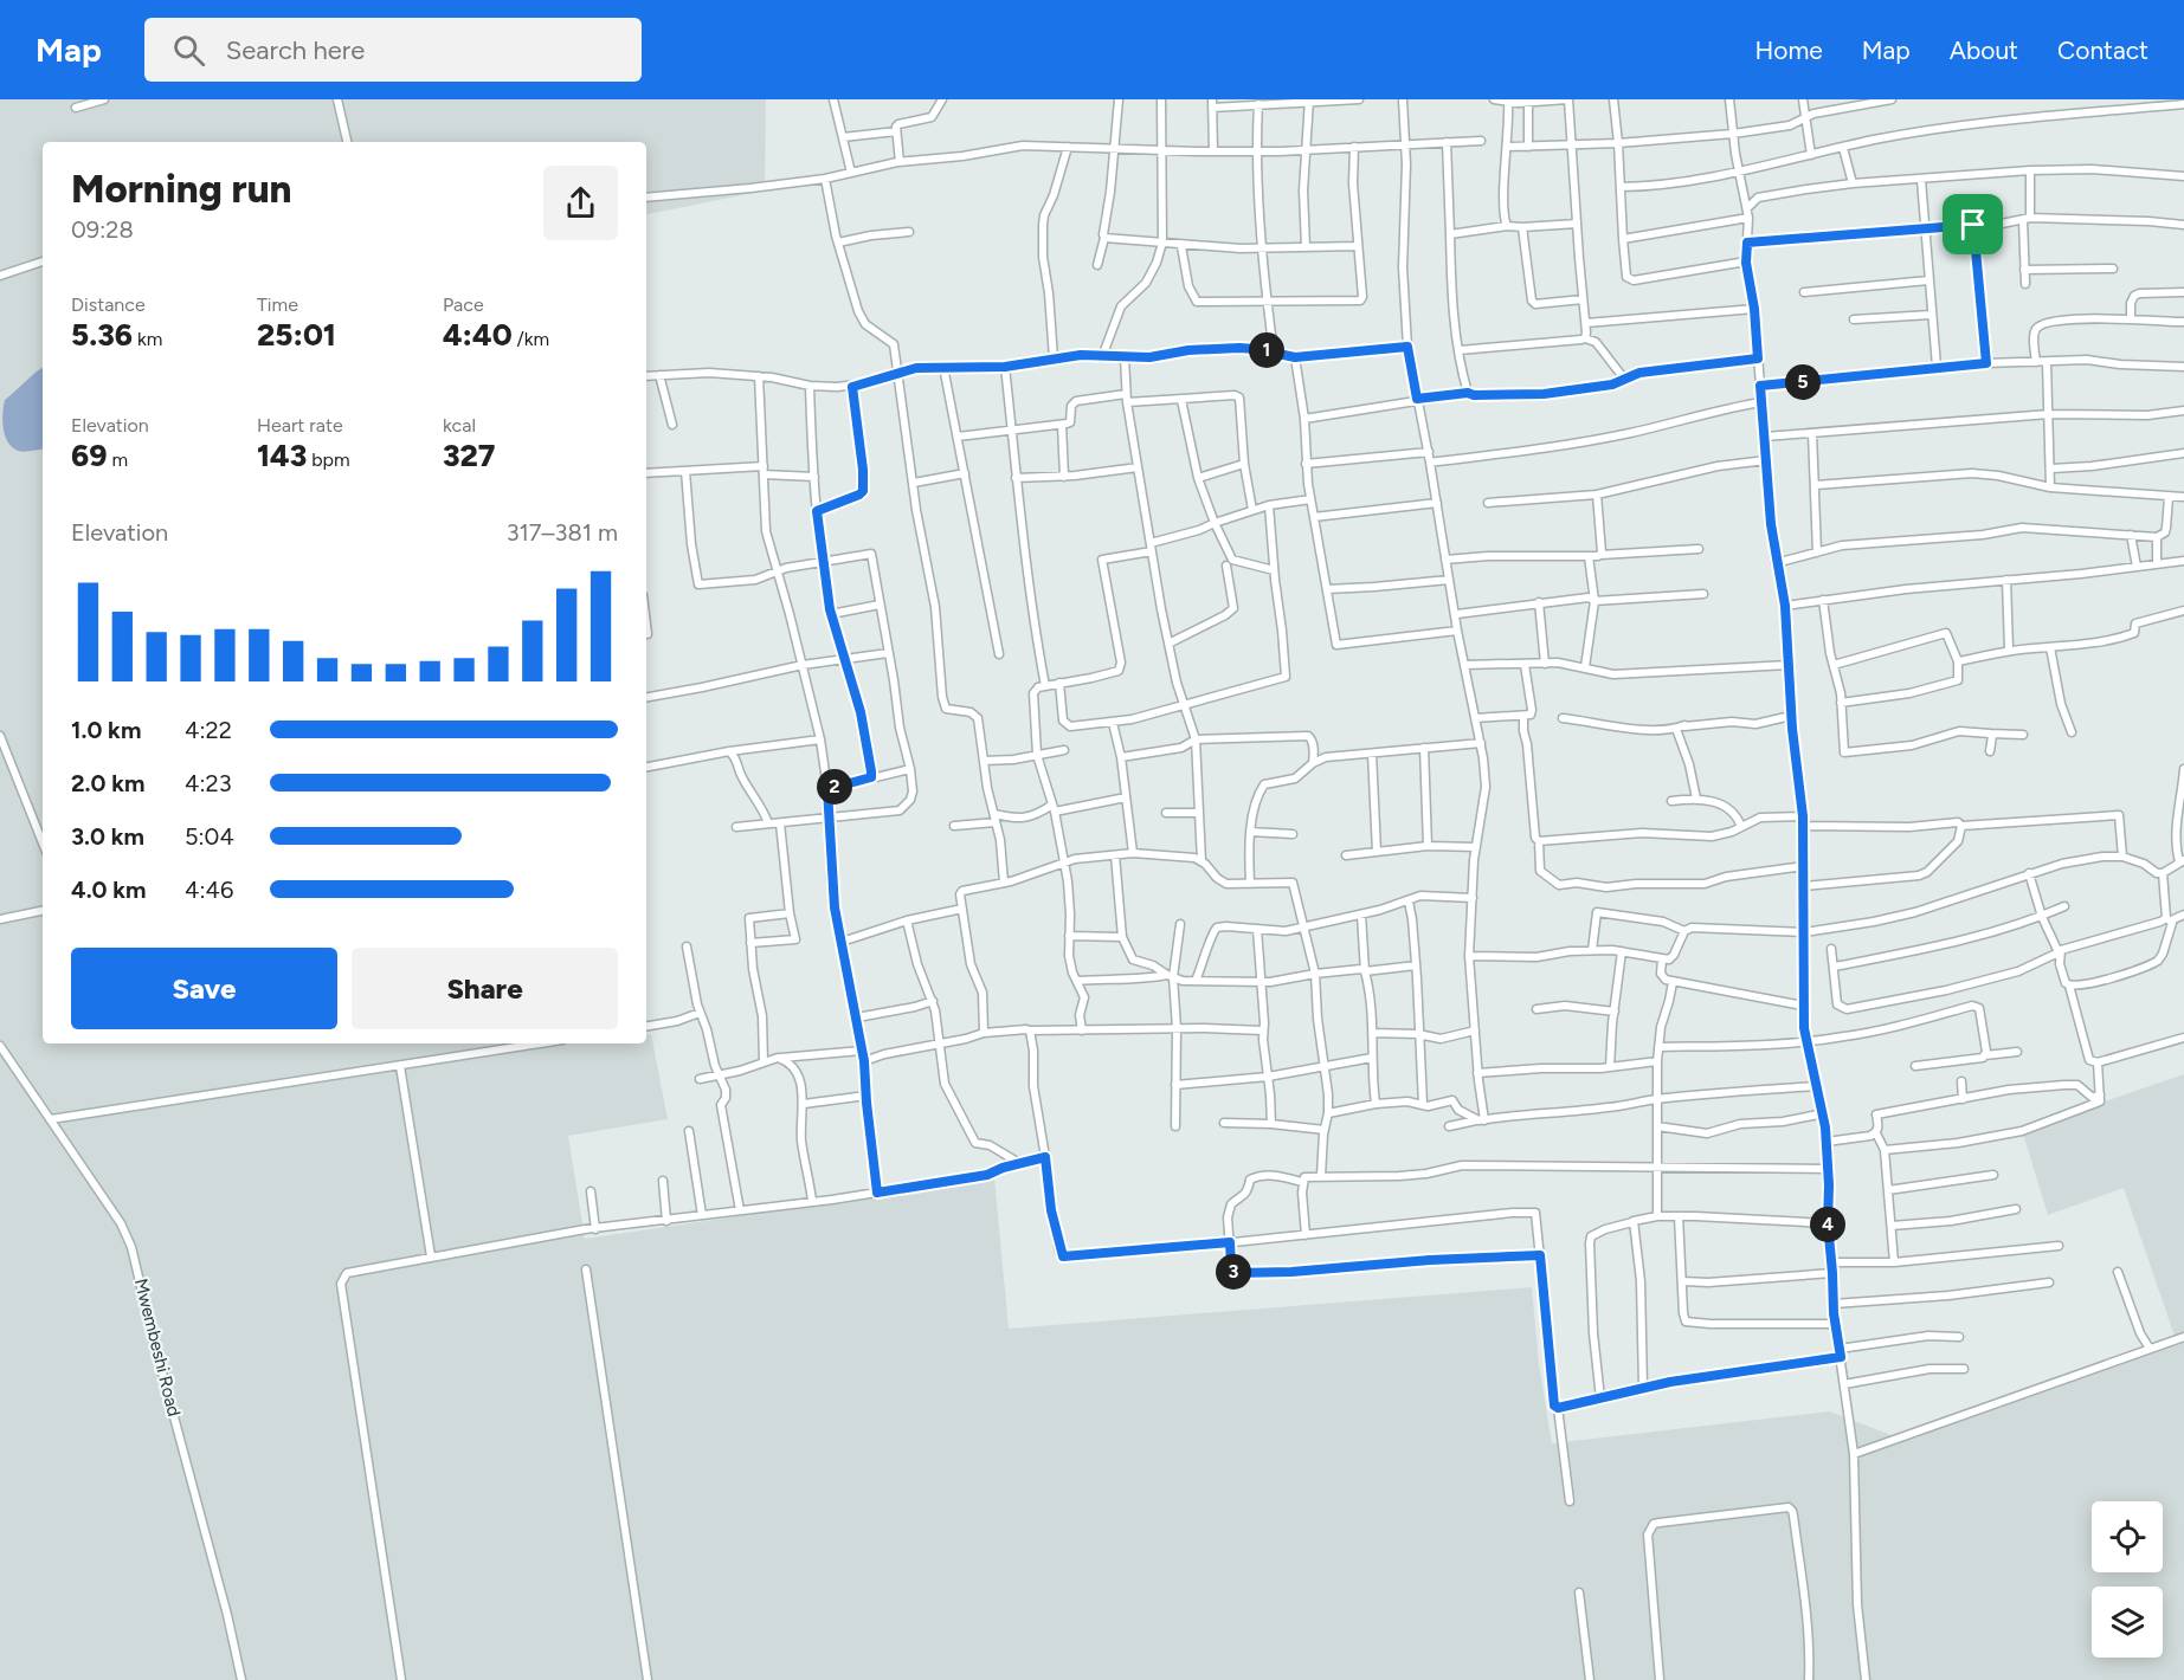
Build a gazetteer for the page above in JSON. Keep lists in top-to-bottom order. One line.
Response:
{"streets":{"street":["Mwembeshi Road"]},"page":{"header":"Map","search":"Search here","nav":["Home","Map","About","Contact"],"heading":["Morning run","09:28"],"stats":[["Distance","5.36 km"],["Time","25:01"],["Pace","4:40 /km"],["Elevation","69 m"],["Heart rate","143 bpm"],["kcal","327"]],"pins":["1","5","2","4","3"],"chart":["Elevation","317–381 m"],"list":[{"name":"1.0 km","note":"4:22"},{"name":"2.0 km","note":"4:23"},{"name":"3.0 km","note":"5:04"},{"name":"4.0 km","note":"4:46"}],"buttons":["Save","Share"]}}
